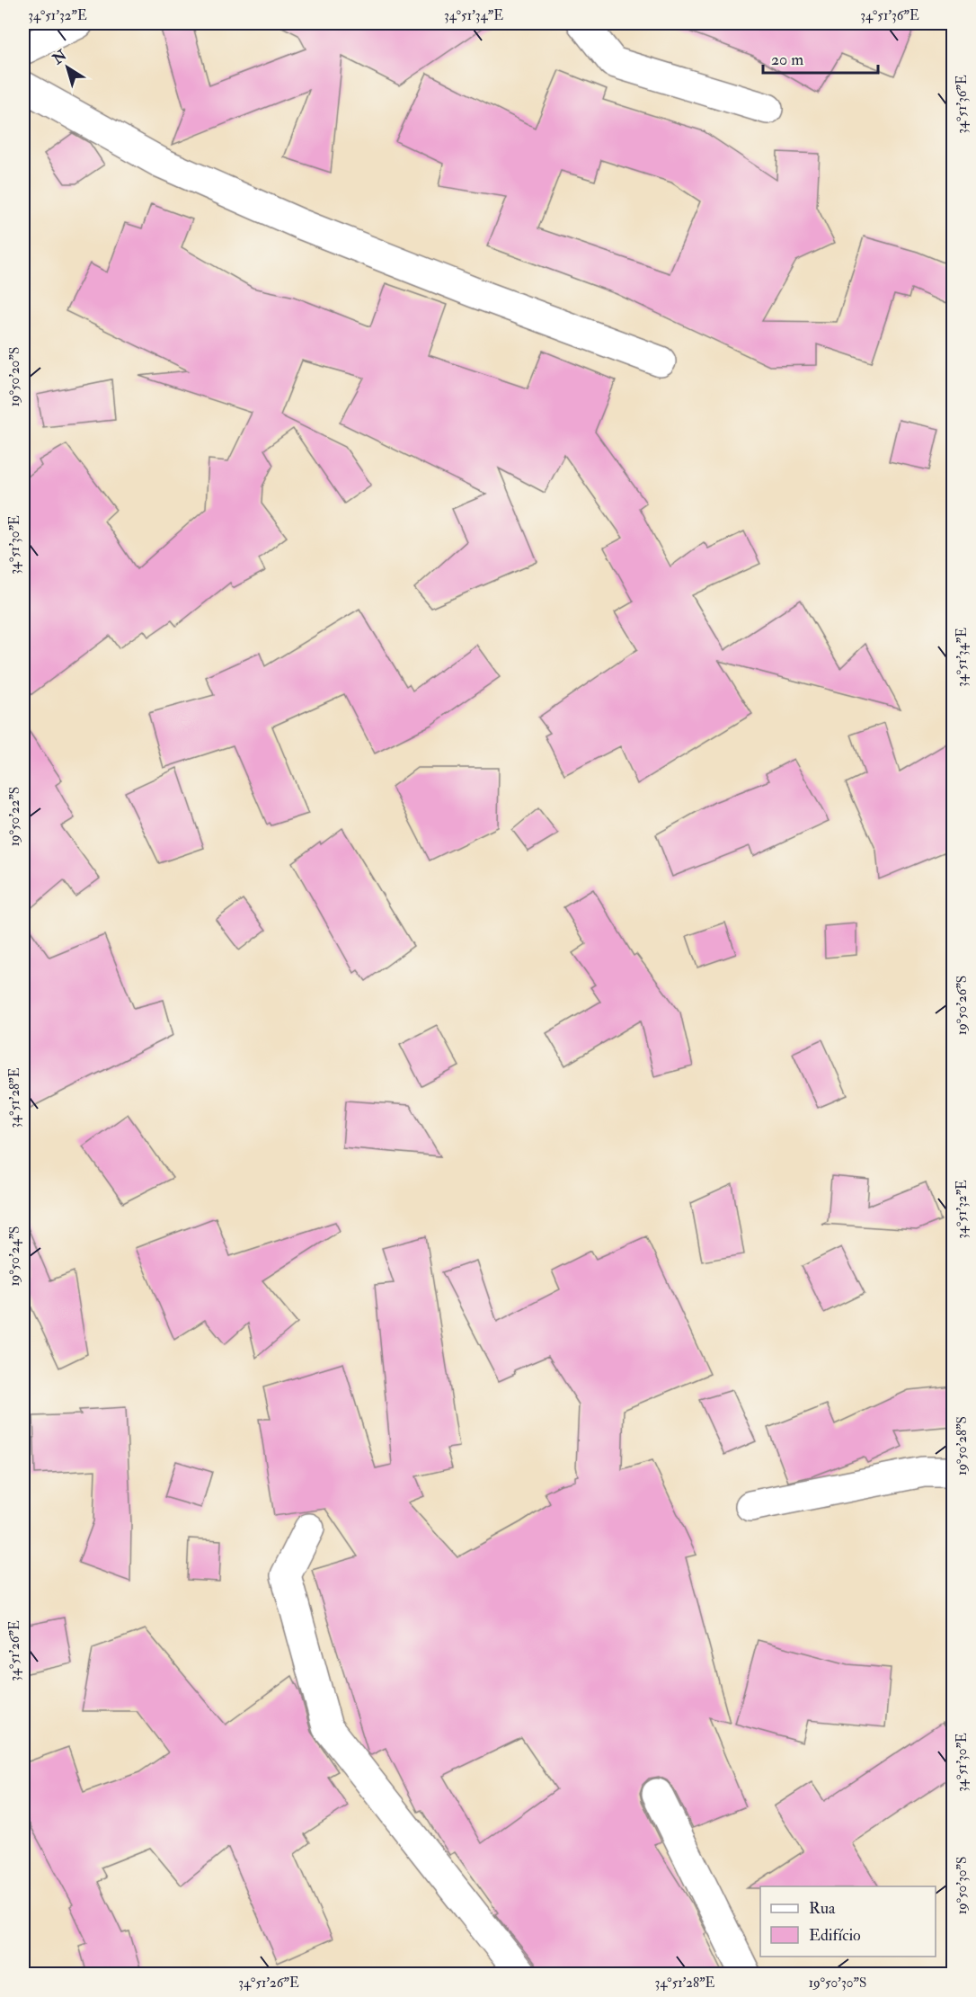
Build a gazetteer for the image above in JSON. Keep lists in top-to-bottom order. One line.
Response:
{"legend":["Rua","Edifício"],"scale_bar":"20 m","north":"top left","coordinates":["34°51'32\"E","34°51'34\"E","34°51'36\"E","19°50'20\"S","34°51'30\"E","19°50'22\"S","19°50'26\"S","34°51'28\"E","19°50'24\"S","19°50'28\"S","34°51'26\"E","19°50'30\"S"]}
